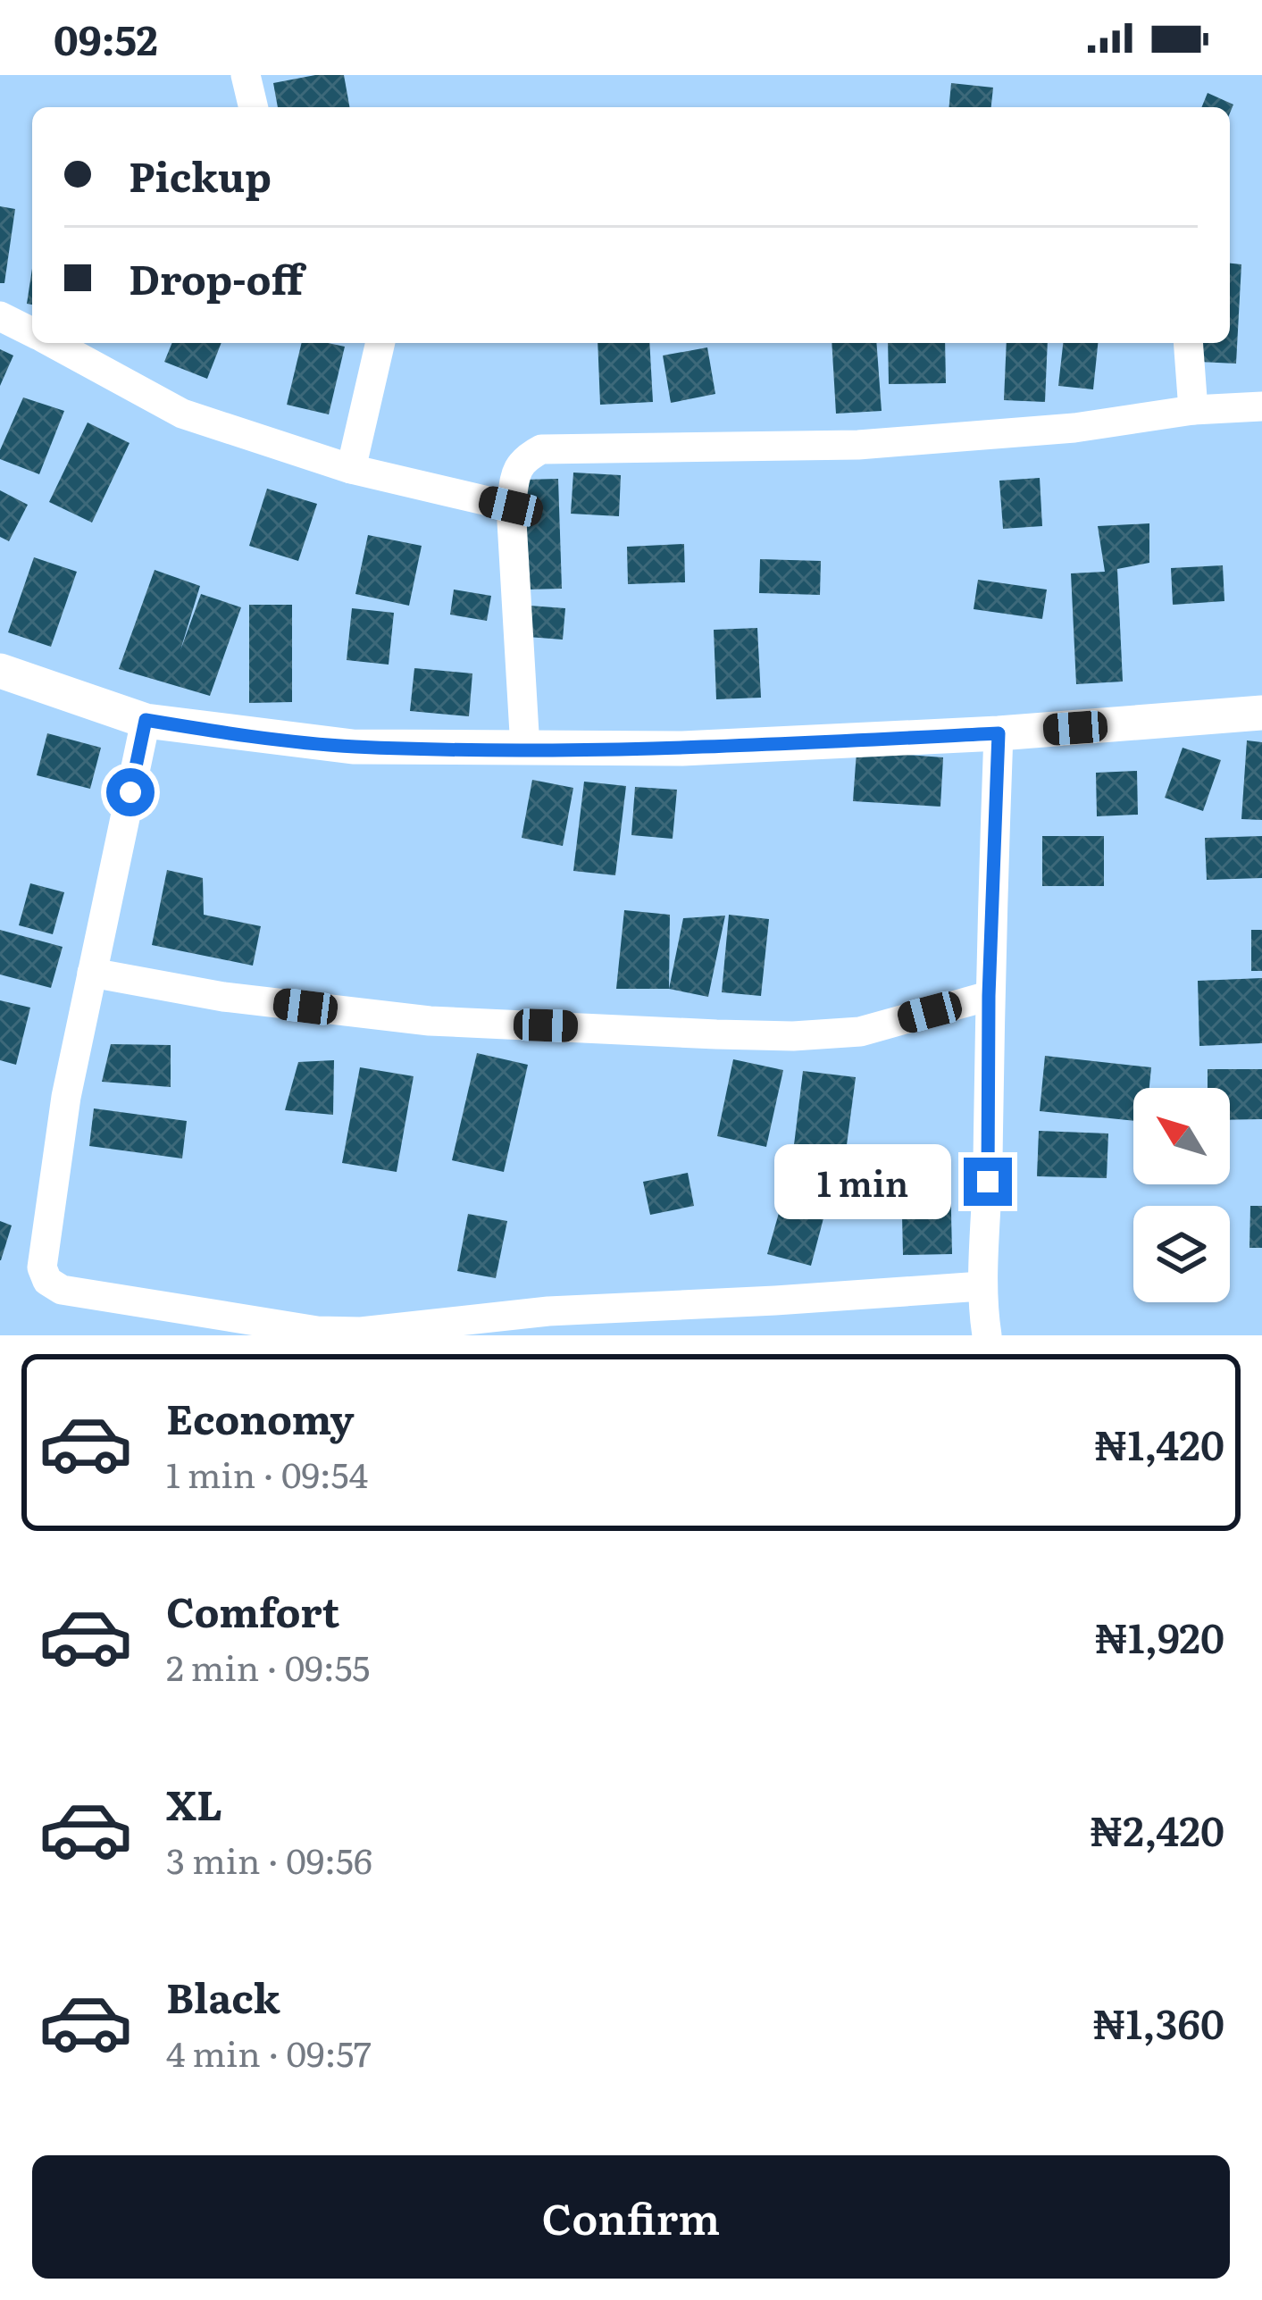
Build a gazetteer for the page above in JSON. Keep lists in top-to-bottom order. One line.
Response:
{"north":"top left","page":{"status":"09:52","banner":["Pickup","Drop-off"],"bubble":"1 min","list":[{"name":"Economy","note":"1 min · 09:54","value":"₦1,420"},{"name":"Comfort","note":"2 min · 09:55","value":"₦1,920"},{"name":"XL","note":"3 min · 09:56","value":"₦2,420"},{"name":"Black","note":"4 min · 09:57","value":"₦1,360"}],"buttons":"Confirm"}}
